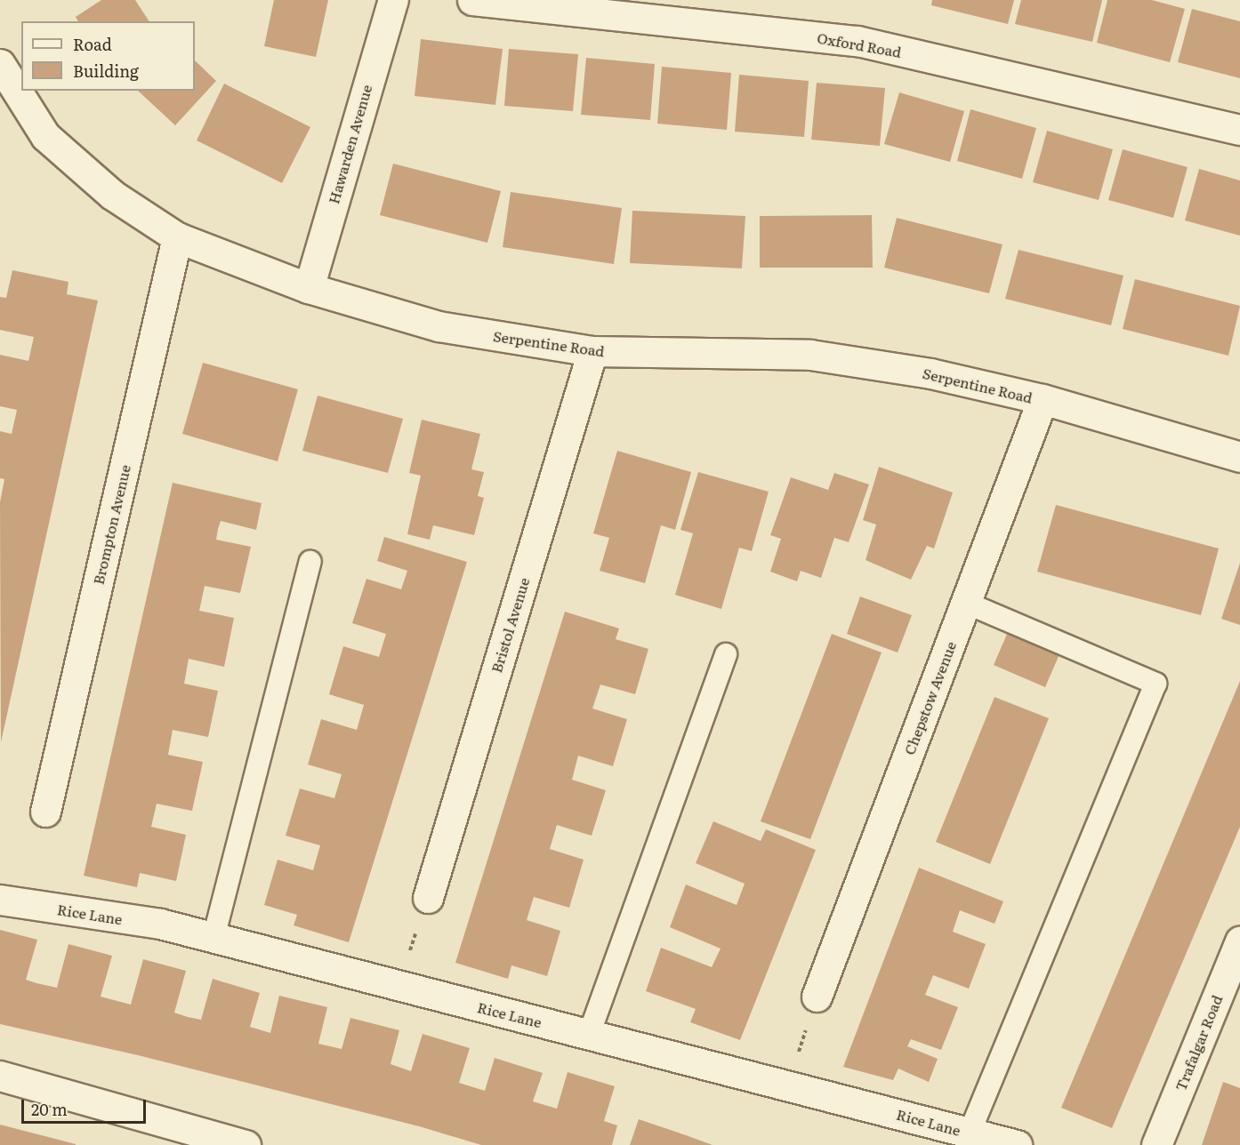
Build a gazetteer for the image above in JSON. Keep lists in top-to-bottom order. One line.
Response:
{"streets":{"street":["Oxford Road","Hawarden Avenue","Serpentine Road","Brompton Avenue","Bristol Avenue","Chepstow Avenue","Rice Lane","Trafalgar Road"]},"crossings":[["Hawarden Avenue","Serpentine Road"],["Serpentine Road","Brompton Avenue"],["Serpentine Road","Bristol Avenue"],["Serpentine Road","Chepstow Avenue"]],"legend":["Road","Building"],"scale_bar":"20 m"}
